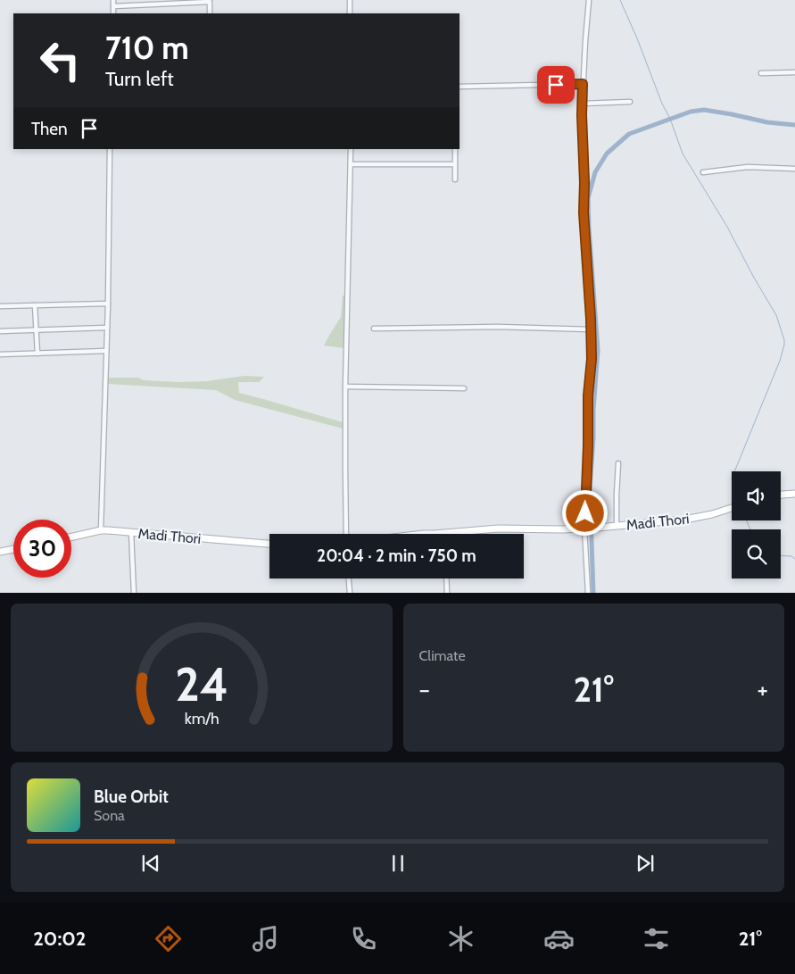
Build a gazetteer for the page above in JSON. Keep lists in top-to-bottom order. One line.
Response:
{"streets":{"main road":["Madi Thori"]},"page":{"turn":["710 m","Turn left"],"then":"Then","limit":"30","trip":"20:04 · 2 min · 750 m","tile":"Climate","heat":["−","21°","+"],"song":["Blue Orbit","Sona"],"tabs":["20:02","21°"],"gauge":["24","km/h"]}}
